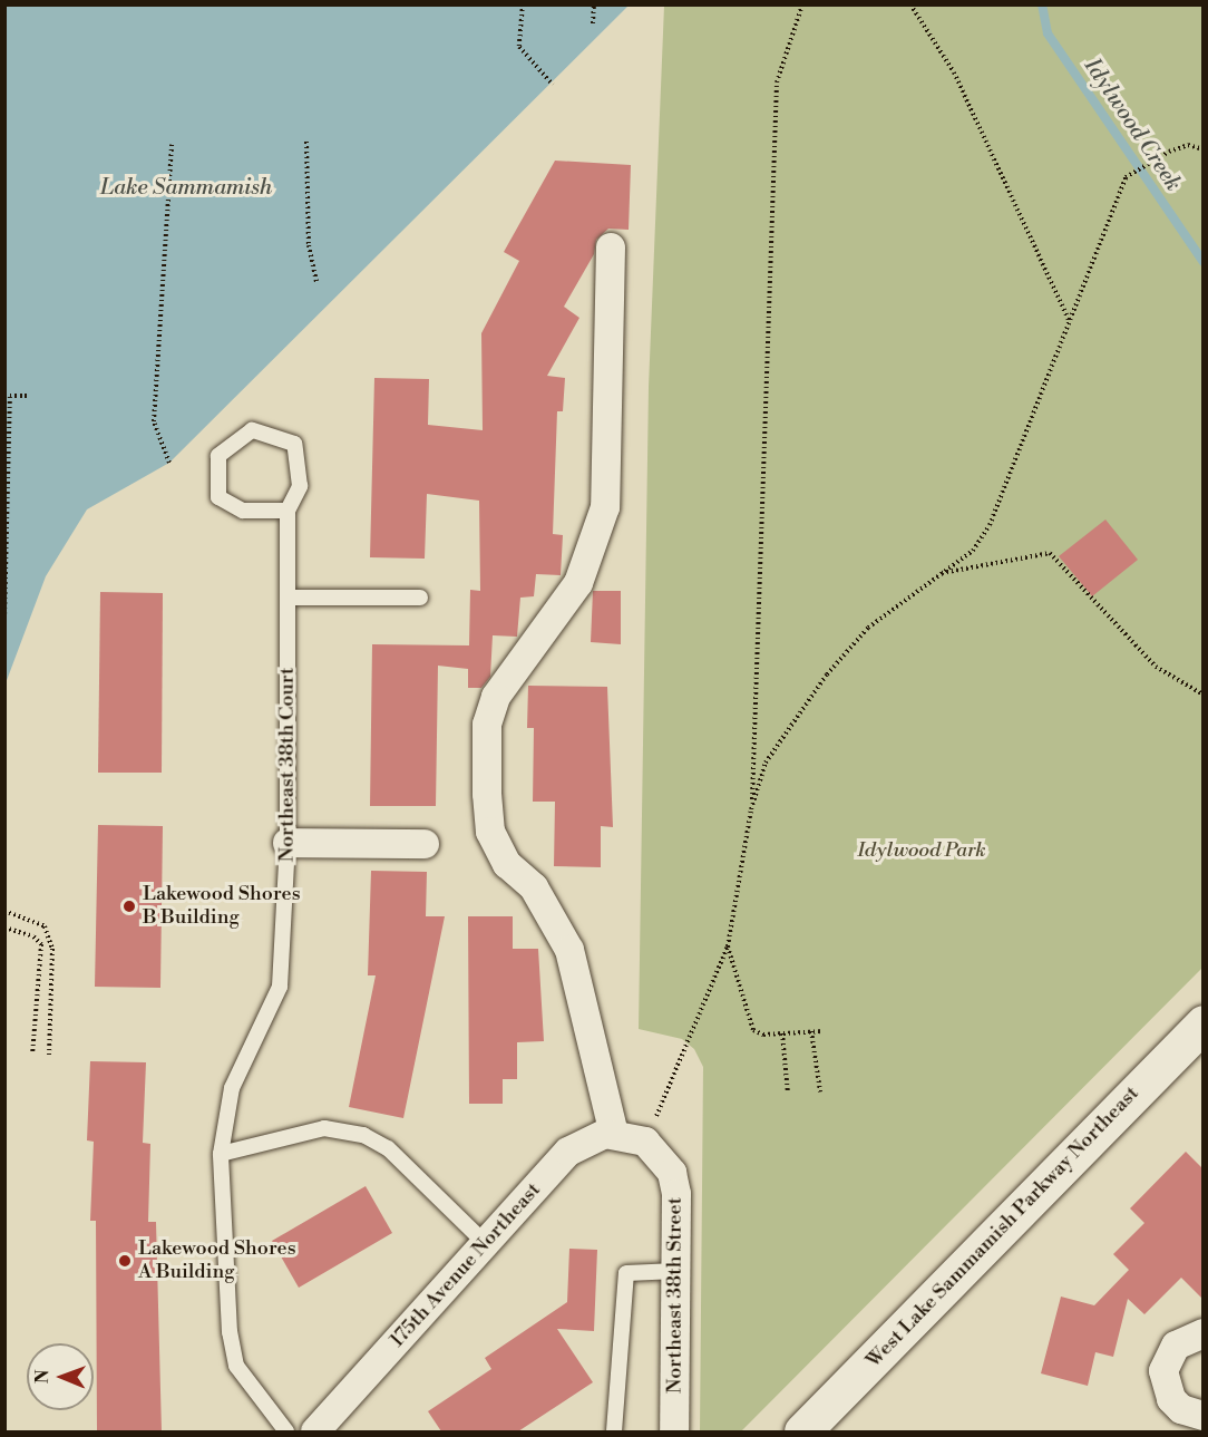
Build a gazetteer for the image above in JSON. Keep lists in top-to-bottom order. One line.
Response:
{"streets":{"main road":["West Lake Sammamish Parkway Northeast"],"street":["175th Avenue Northeast","Northeast 38th Street"],"lane":["Northeast 38th Court"]},"crossings":[["175th Avenue Northeast","Northeast 38th Street"]],"water":["Idylwood Creek","Lake Sammamish"],"parks":["Idylwood Park"],"places":["Lakewood Shores B Building","Lakewood Shores A Building"],"north":"left"}
